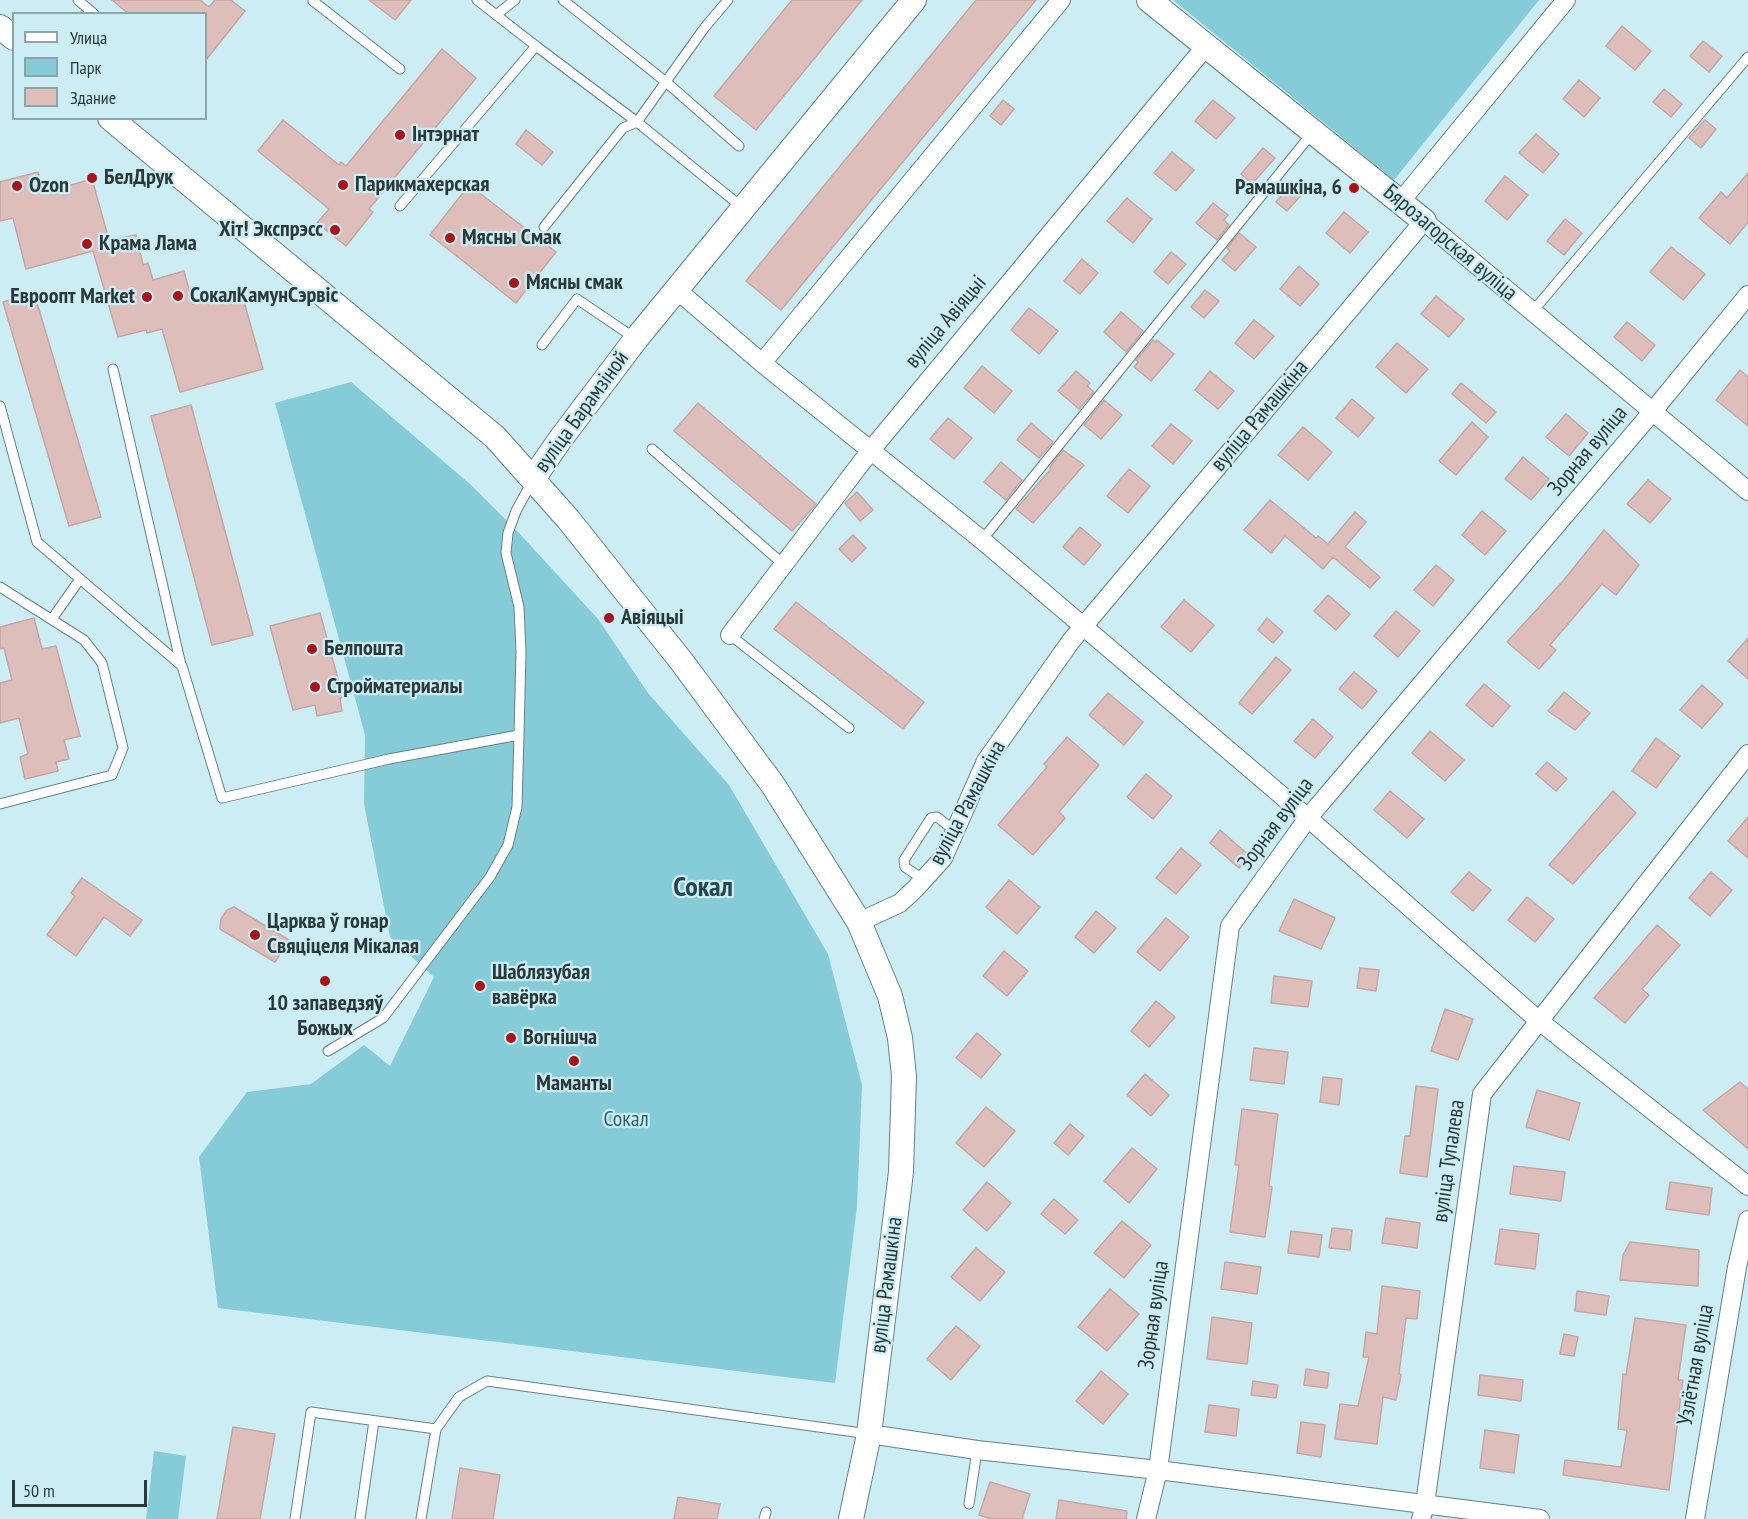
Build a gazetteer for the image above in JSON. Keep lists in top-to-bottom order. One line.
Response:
{"streets":{"street":["Бярозагорская вуліца","вуліца Авіяцыі","вуліца Барамзіной","вуліца Рамашкіна","Зорная вуліца","вуліца Тупалева","Узлётная вуліца"]},"crossings":[["Бярозагорская вуліца","вуліца Авіяцыі"],["Бярозагорская вуліца","вуліца Рамашкіна"],["Бярозагорская вуліца","Зорная вуліца"]],"districts":["Сокал"],"parks":["Сокал"],"places":["Інтэрнат","БелДрук","Парикмахерская","Ozon","Рамашкіна, 6","Хіт! Экспрэсс","Мясны Смак","Крама Лама","Мясны смак","СокалКамунСэрвіс","Евроопт Market","Авіяцыі","Белпошта","Стройматериалы","Царква ў гонар Свяціцеля Мікалая","10 запаведзяў Божых","Шаблязубая вавёрка","Вогнішча","Маманты"],"legend":["Улица","Парк","Здание"],"scale_bar":"50 m"}
